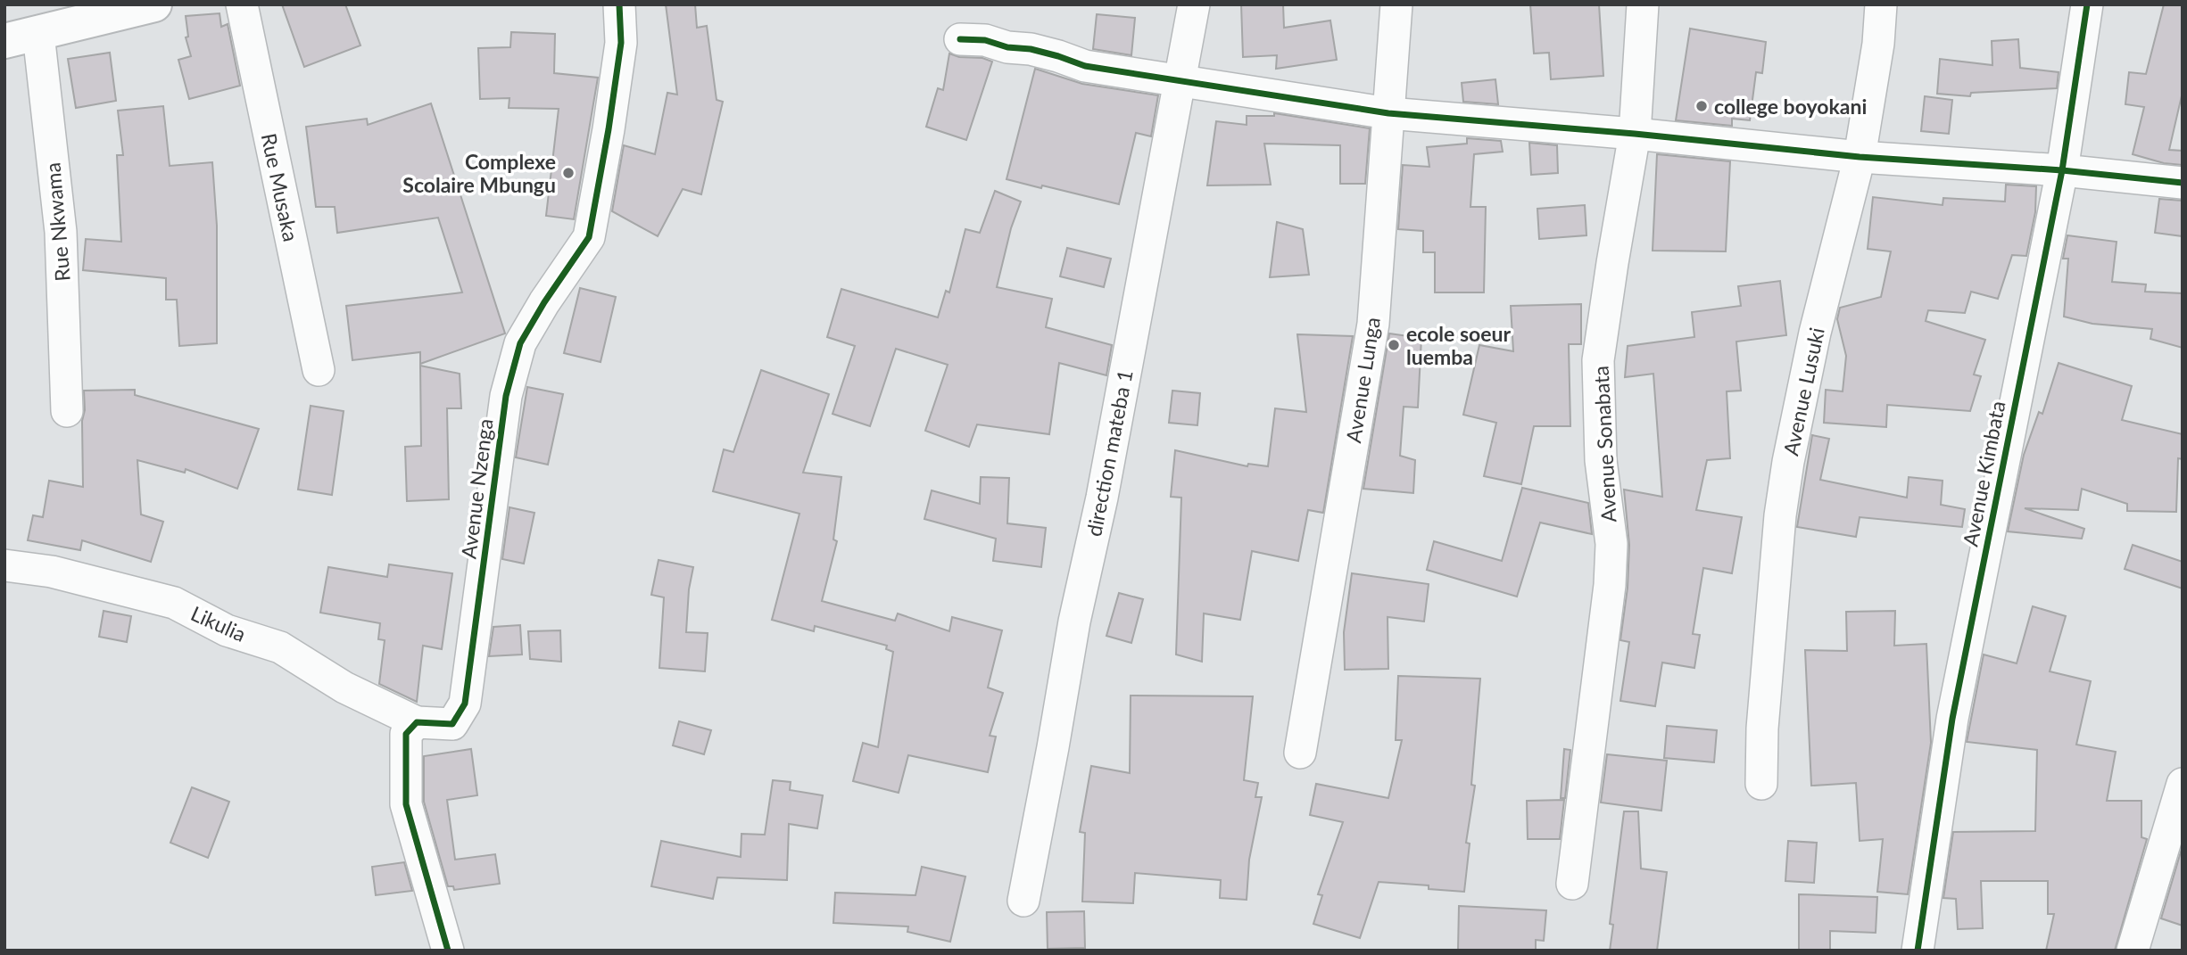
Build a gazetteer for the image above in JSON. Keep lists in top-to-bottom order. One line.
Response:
{"streets":{"street":["Rue Musaka","Rue Nkwama","Avenue Lunga","Avenue Lusuki","Avenue Sonabata","direction mateba 1","Avenue Kimbata","Avenue Nzenga","Likulia"]},"crossings":[["Avenue Nzenga","Likulia"]],"places":["college boyokani","Complexe Scolaire Mbungu","ecole soeur luemba"]}
